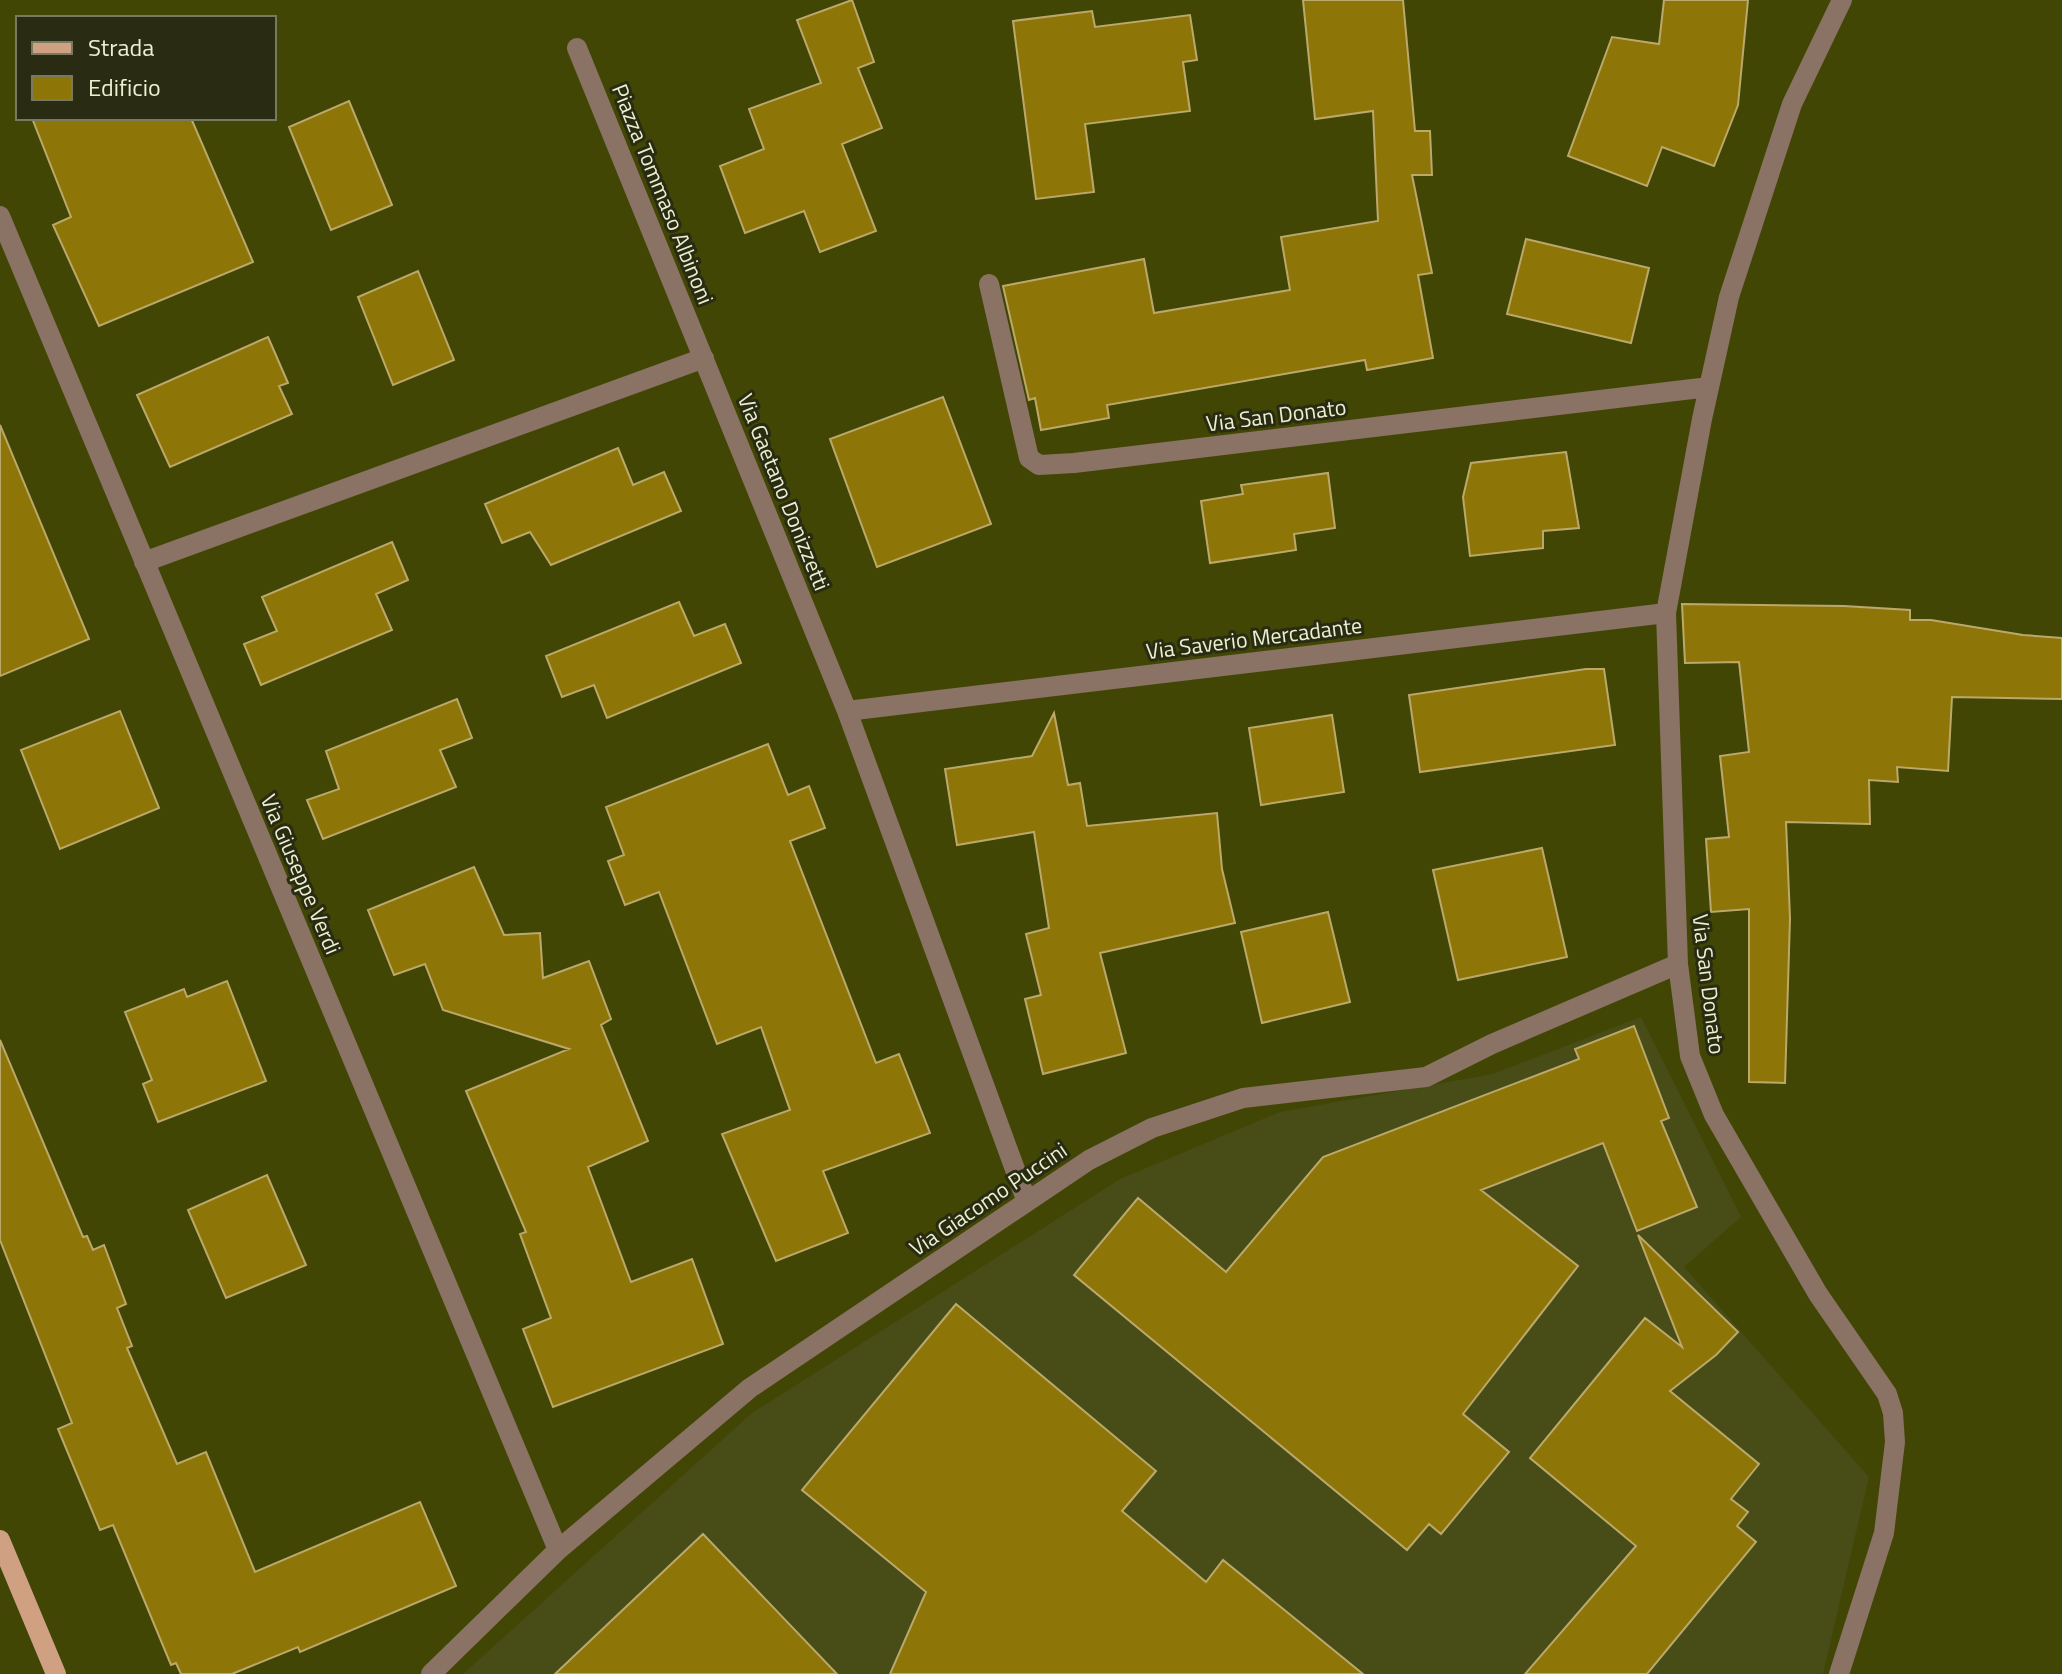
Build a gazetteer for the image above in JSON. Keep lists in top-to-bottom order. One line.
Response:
{"streets":{"street":["Piazza Tommaso Albinoni","Via San Donato","Via Gaetano Donizzetti","Via Saverio Mercadante","Via Giuseppe Verdi","Via Giacomo Puccini"]},"crossings":[["Piazza Tommaso Albinoni","Via Gaetano Donizzetti"],["Via San Donato","Via Saverio Mercadante"],["Via San Donato","Via Giacomo Puccini"],["Via Gaetano Donizzetti","Via Saverio Mercadante"],["Via Gaetano Donizzetti","Via Giacomo Puccini"],["Via Giuseppe Verdi","Via Giacomo Puccini"]],"legend":["Strada","Edificio"]}
